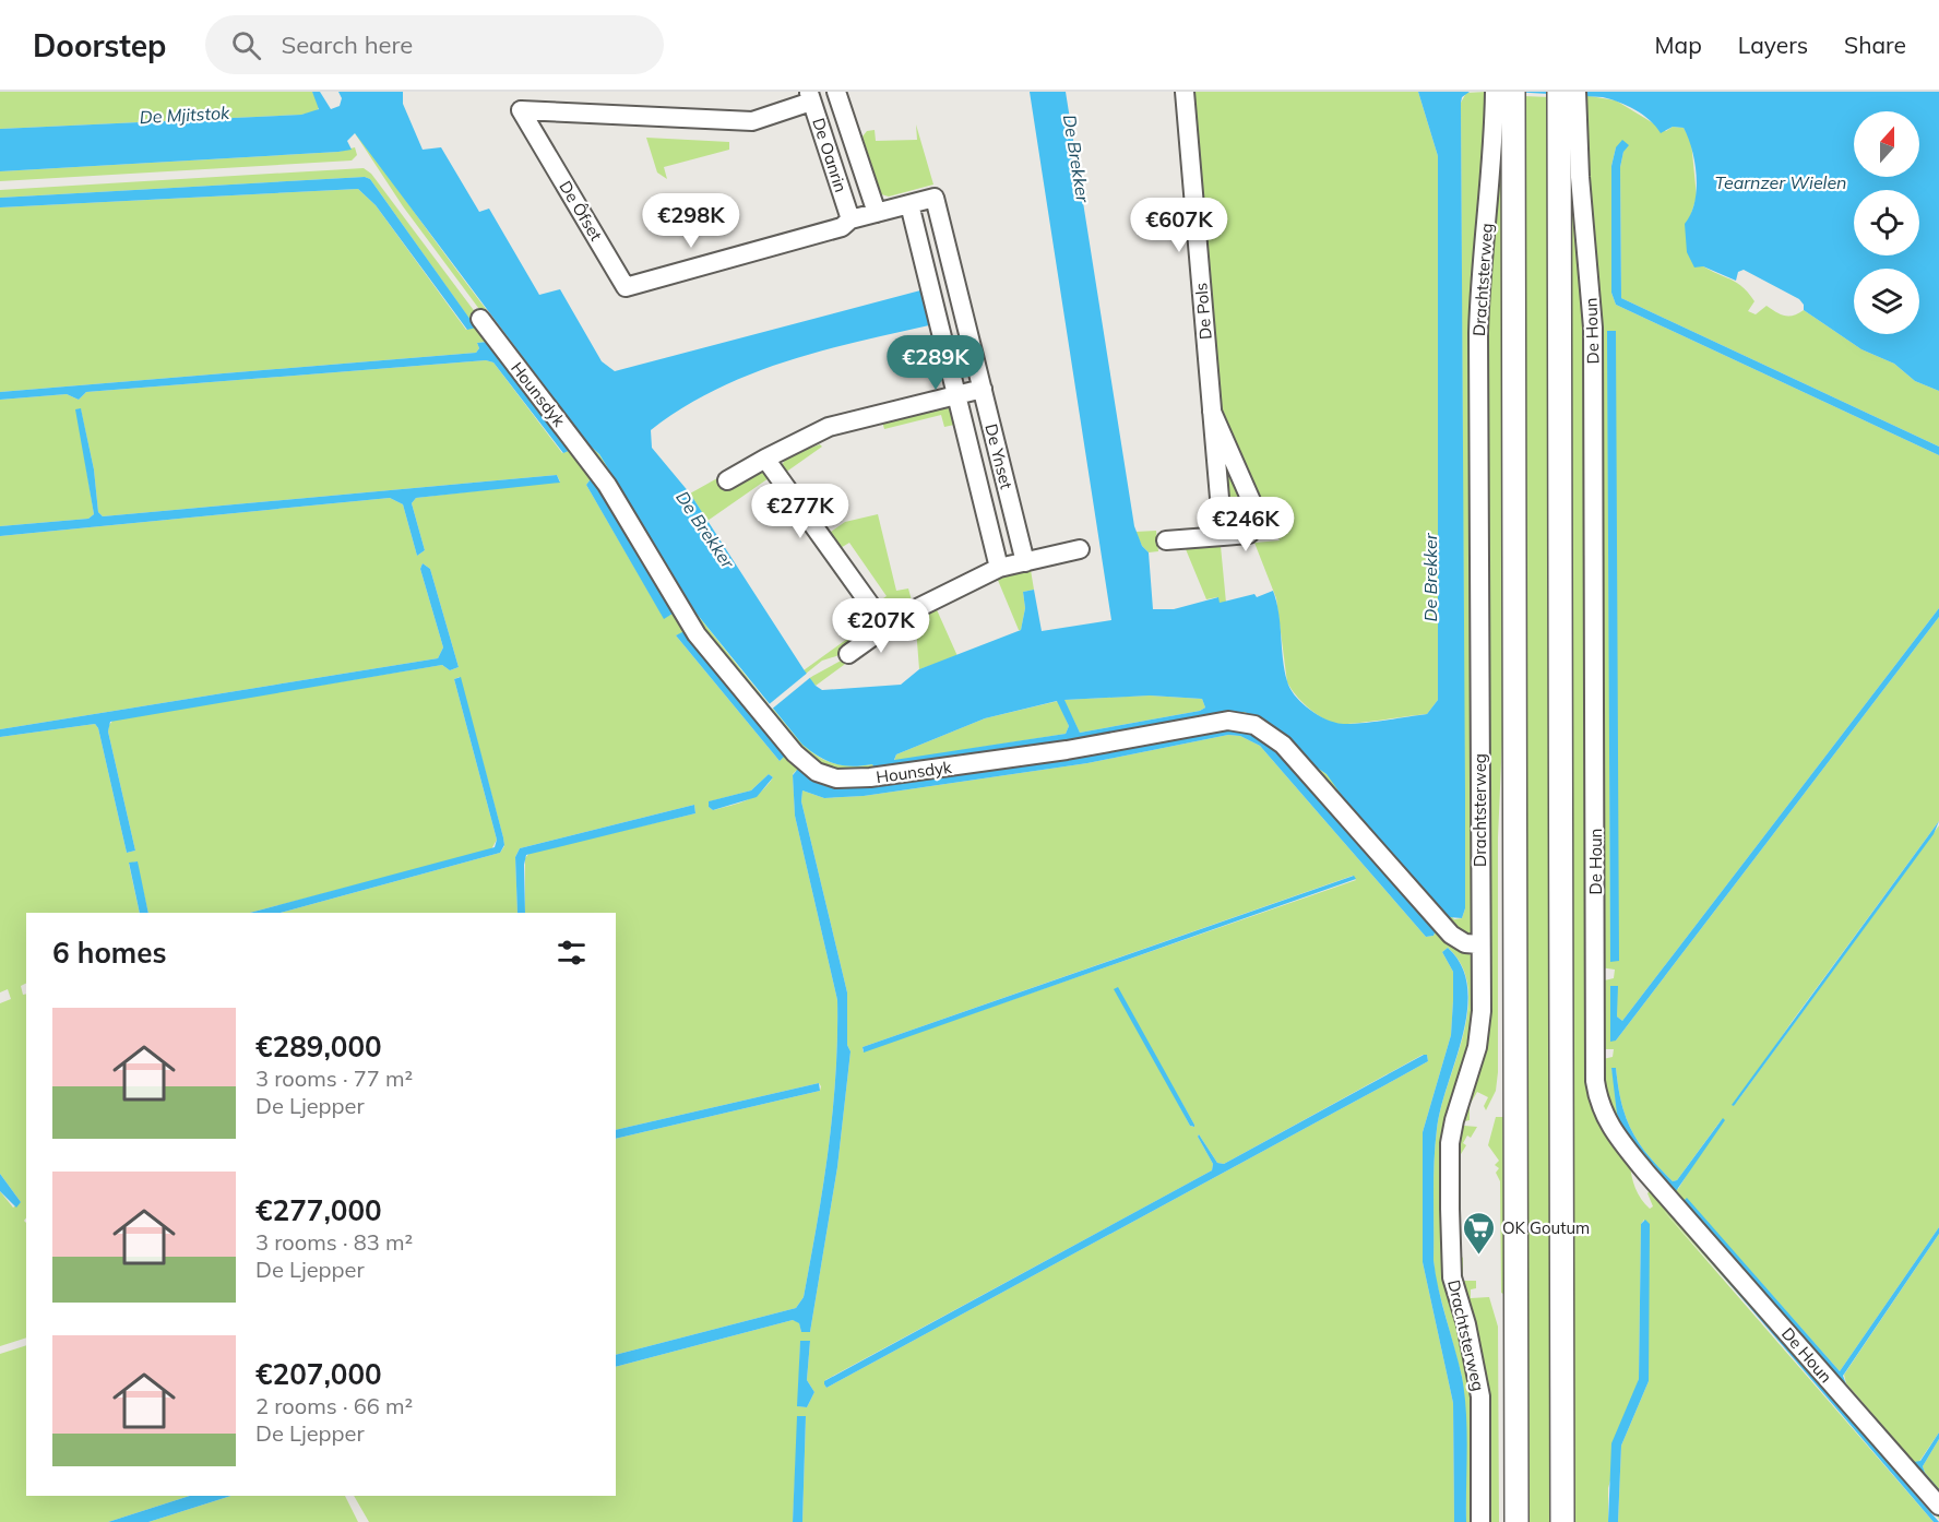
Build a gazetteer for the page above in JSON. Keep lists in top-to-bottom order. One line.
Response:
{"streets":{"main road":["Drachtsterweg"],"street":["De Oanrin","De Ôfset","De Pols","De Houn","Hounsdyk","De Ynset"]},"crossings":[["De Oanrin","De Ôfset"],["De Ôfset","De Ynset"],["Drachtsterweg","Hounsdyk"]],"water":["De Mjitstok","De Brekker","Tearnzer Wielen"],"places":{"supermarket":["OK Goutum"]},"north":"top","page":{"header":"Doorstep","search":"Search here","nav":["Map","Layers","Share"],"price":["€298K","€607K","€289K","€277K","€246K","€207K"],"heading":"6 homes","list":[{"name":"€289,000","note":"3 rooms · 77 m² · De Ljepper"},{"name":"€277,000","note":"3 rooms · 83 m² · De Ljepper"},{"name":"€207,000","note":"2 rooms · 66 m² · De Ljepper"}]}}
